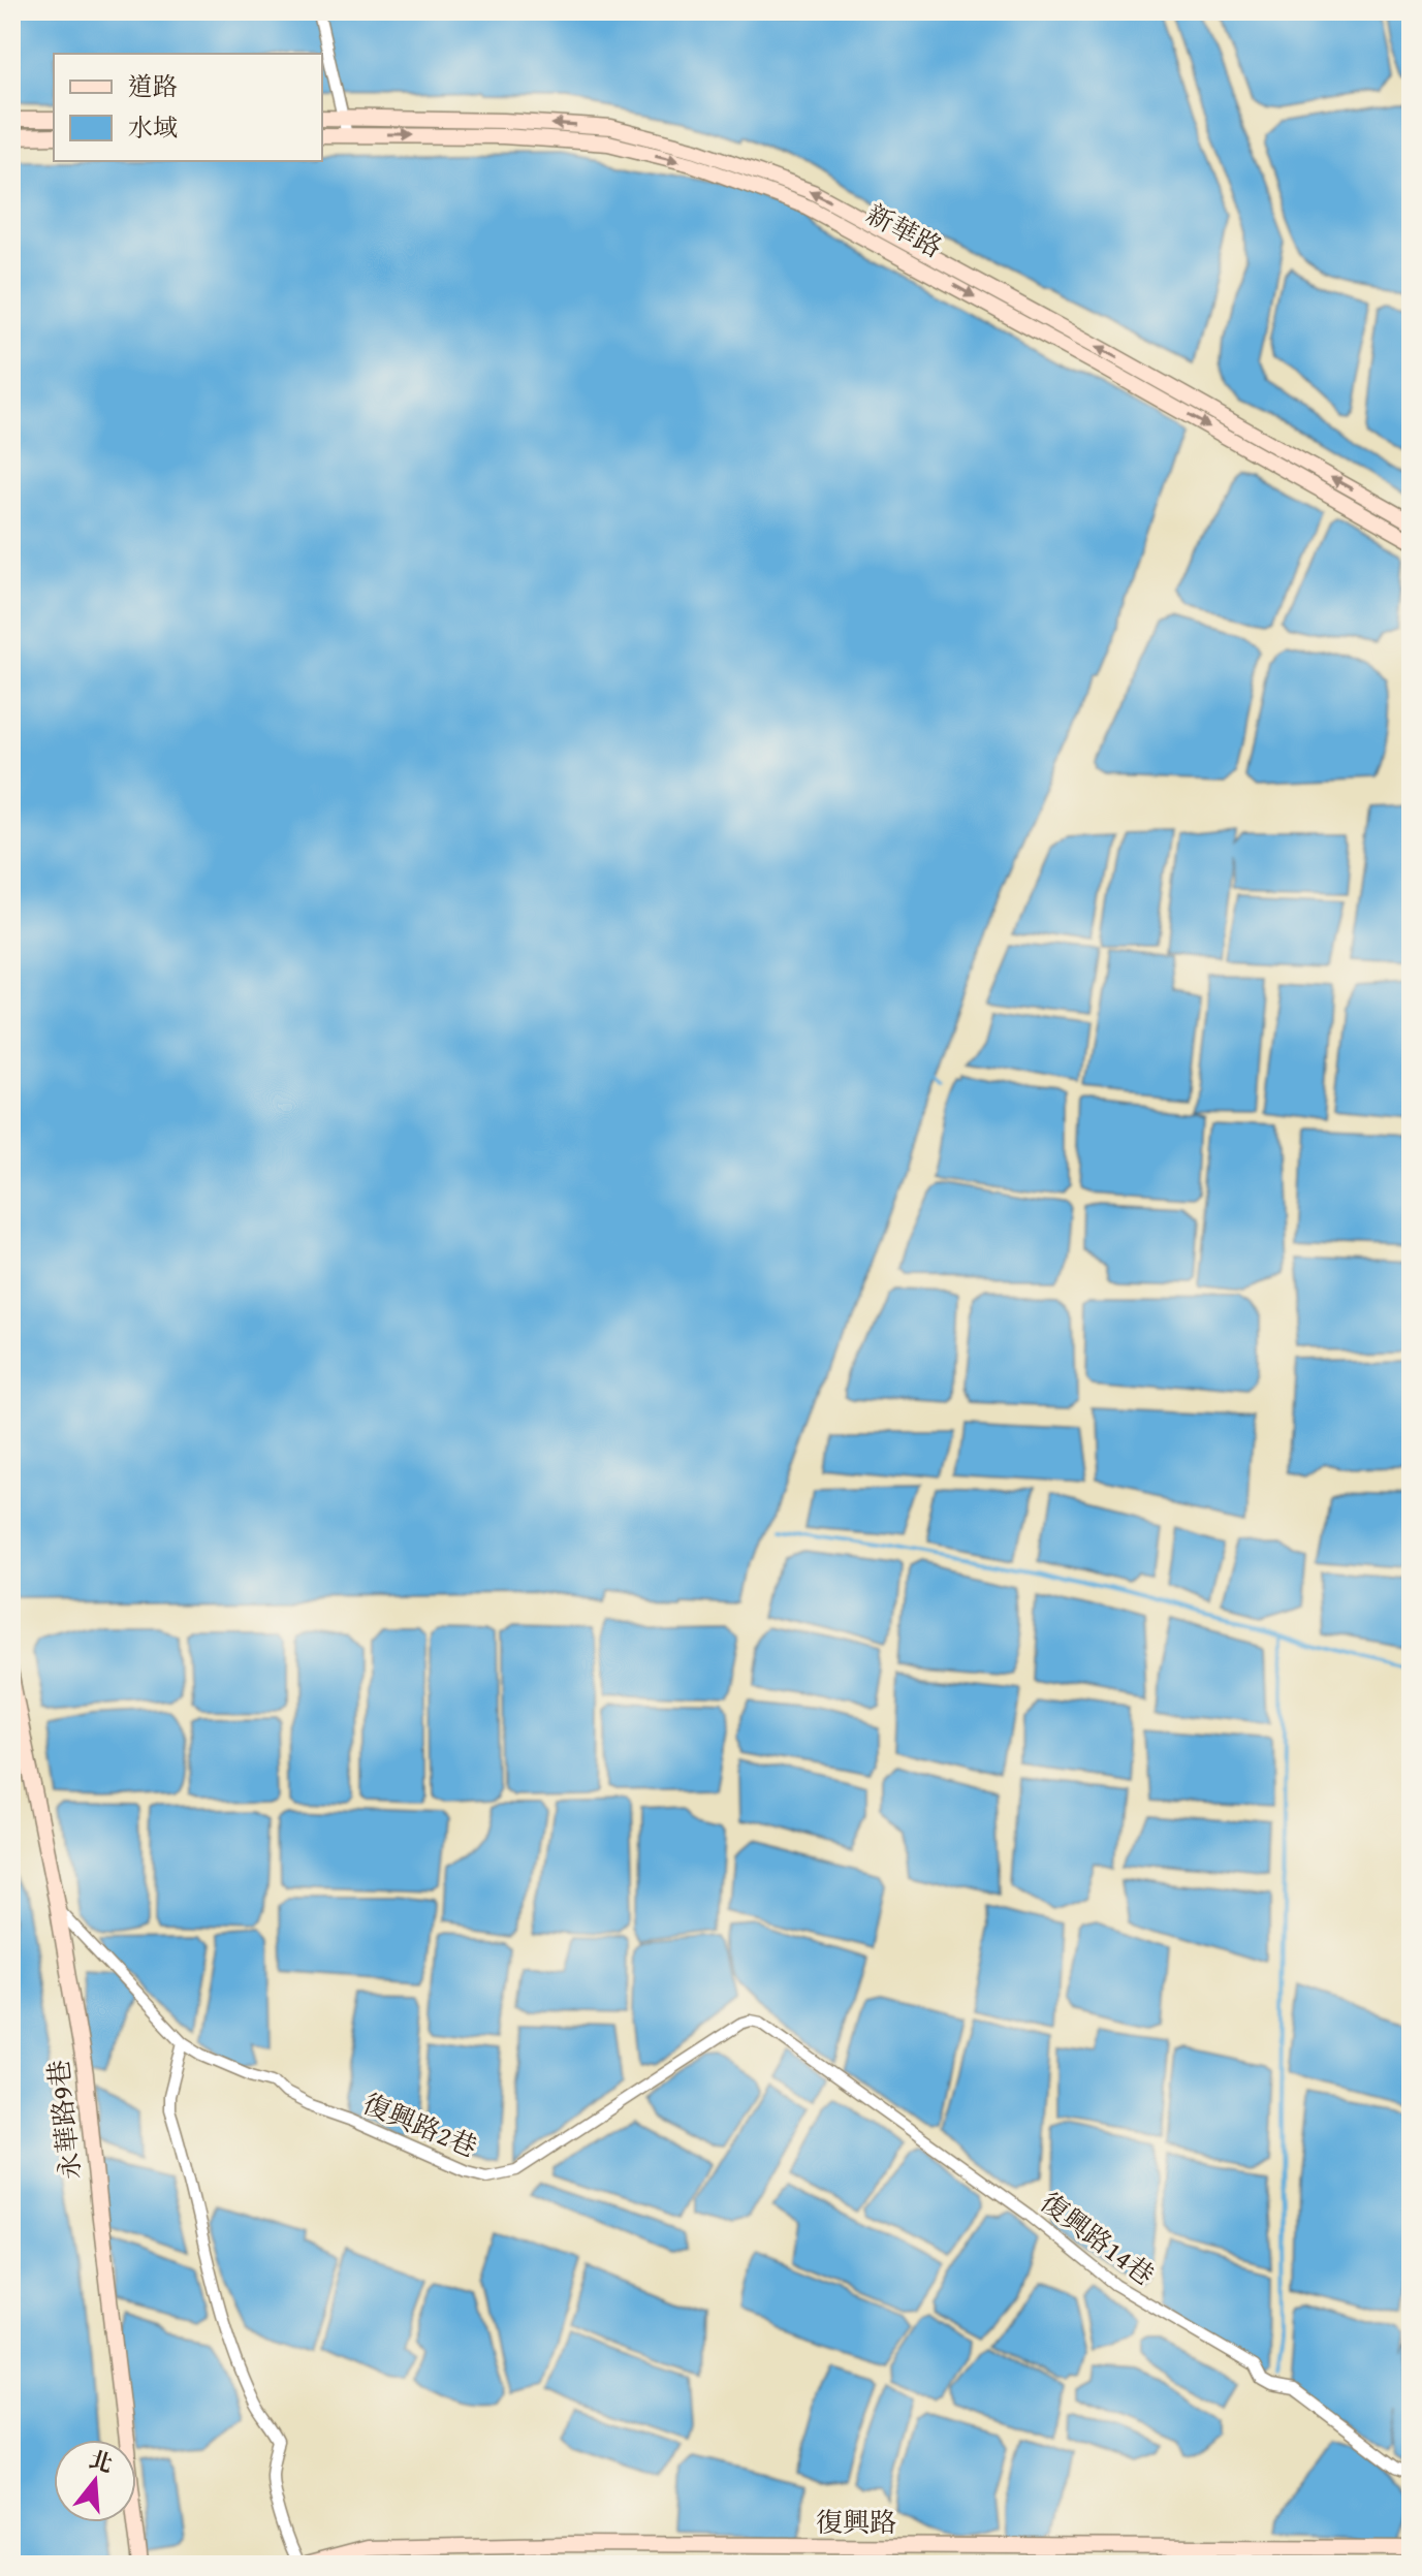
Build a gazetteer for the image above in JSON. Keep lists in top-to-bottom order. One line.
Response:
{"streets":{"street":["新華路","永華路9巷","復興路2巷","復興路14巷","復興路"]},"crossings":[["永華路9巷","復興路2巷"],["復興路2巷","復興路14巷"]],"legend":["道路","水域"],"north":"top"}
